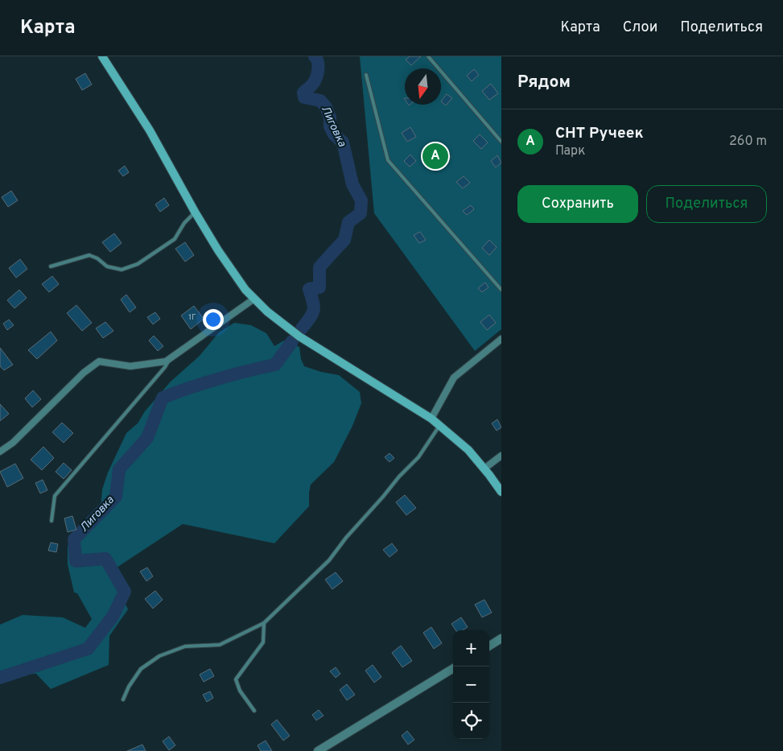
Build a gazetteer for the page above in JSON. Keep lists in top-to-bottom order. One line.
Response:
{"water":["Лиговка"],"house_numbers":["1Г"],"north":"bottom","page":{"header":"Карта","nav":["Карта","Слои","Поделиться"],"heading":"Рядом","list":[{"mark":"A","name":"СНТ Ручеек","note":"Парк","value":"260 m"}],"pins":"A","buttons":["Сохранить","Поделиться"],"map_buttons":["+","−"]}}
